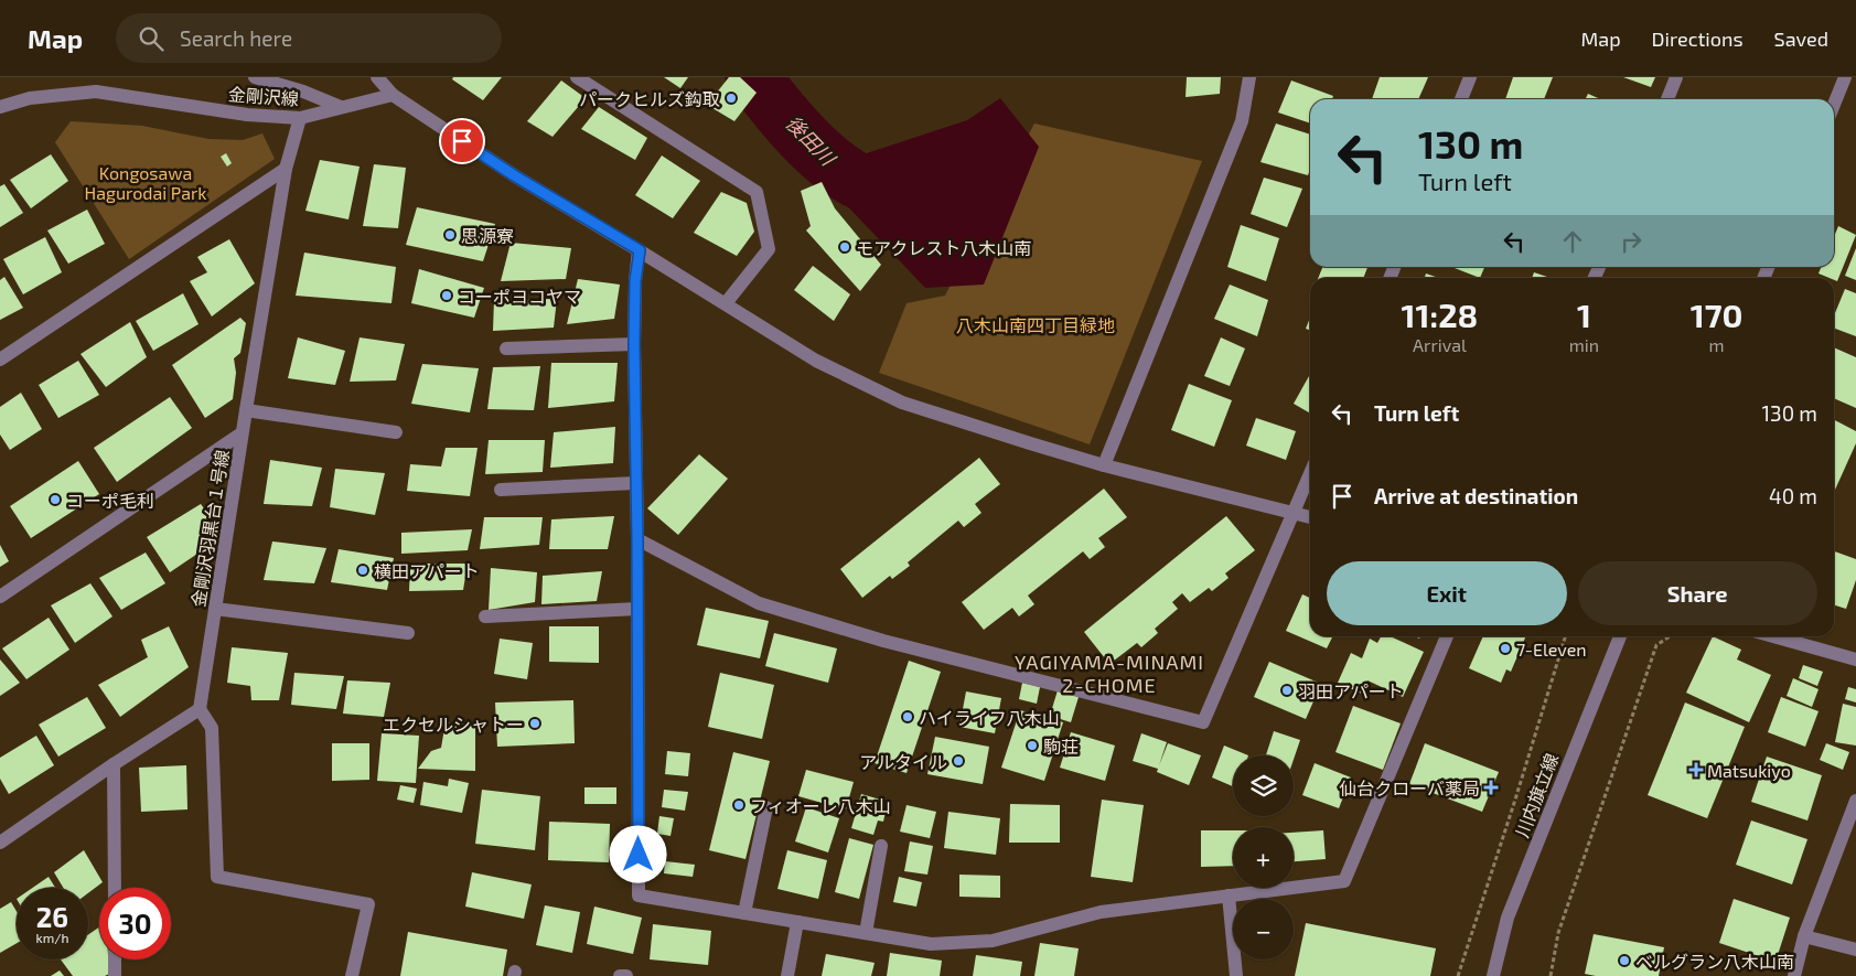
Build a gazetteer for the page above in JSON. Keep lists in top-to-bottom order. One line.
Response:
{"streets":{"street":["金剛沢線","金剛沢羽黒台１号線","川内旗立線"]},"crossings":[["金剛沢線","金剛沢羽黒台１号線"]],"districts":["YAGIYAMA-MINAMI 2-CHOME"],"water":["後田川"],"parks":["Kongosawa Hagurodai Park","八木山南四丁目緑地"],"places":{"other":["パークヒルズ鈎取","思源寮","モアクレスト八木山南","コーポヨコヤマ","コーポ毛利","横田アパート","7-Eleven","羽田アパート","ハイライフ八木山","エクセルシャトー","駒荘","アルタイル","フィオーレ八木山","ベルグラン八木山南"],"health":["Matsukiyo","仙台クローバ薬局"]},"page":{"header":"Map","search":"Search here","nav":["Map","Directions","Saved"],"turn":["130 m","Turn left"],"eta":["11:28","Arrival","1","min","170","m"],"list":[{"name":"Turn left","value":"130 m"},{"name":"Arrive at destination","value":"40 m"}],"buttons":["Exit","Share"],"map_buttons":["+","−"],"speed":"26 km/h","limit":"30"}}
